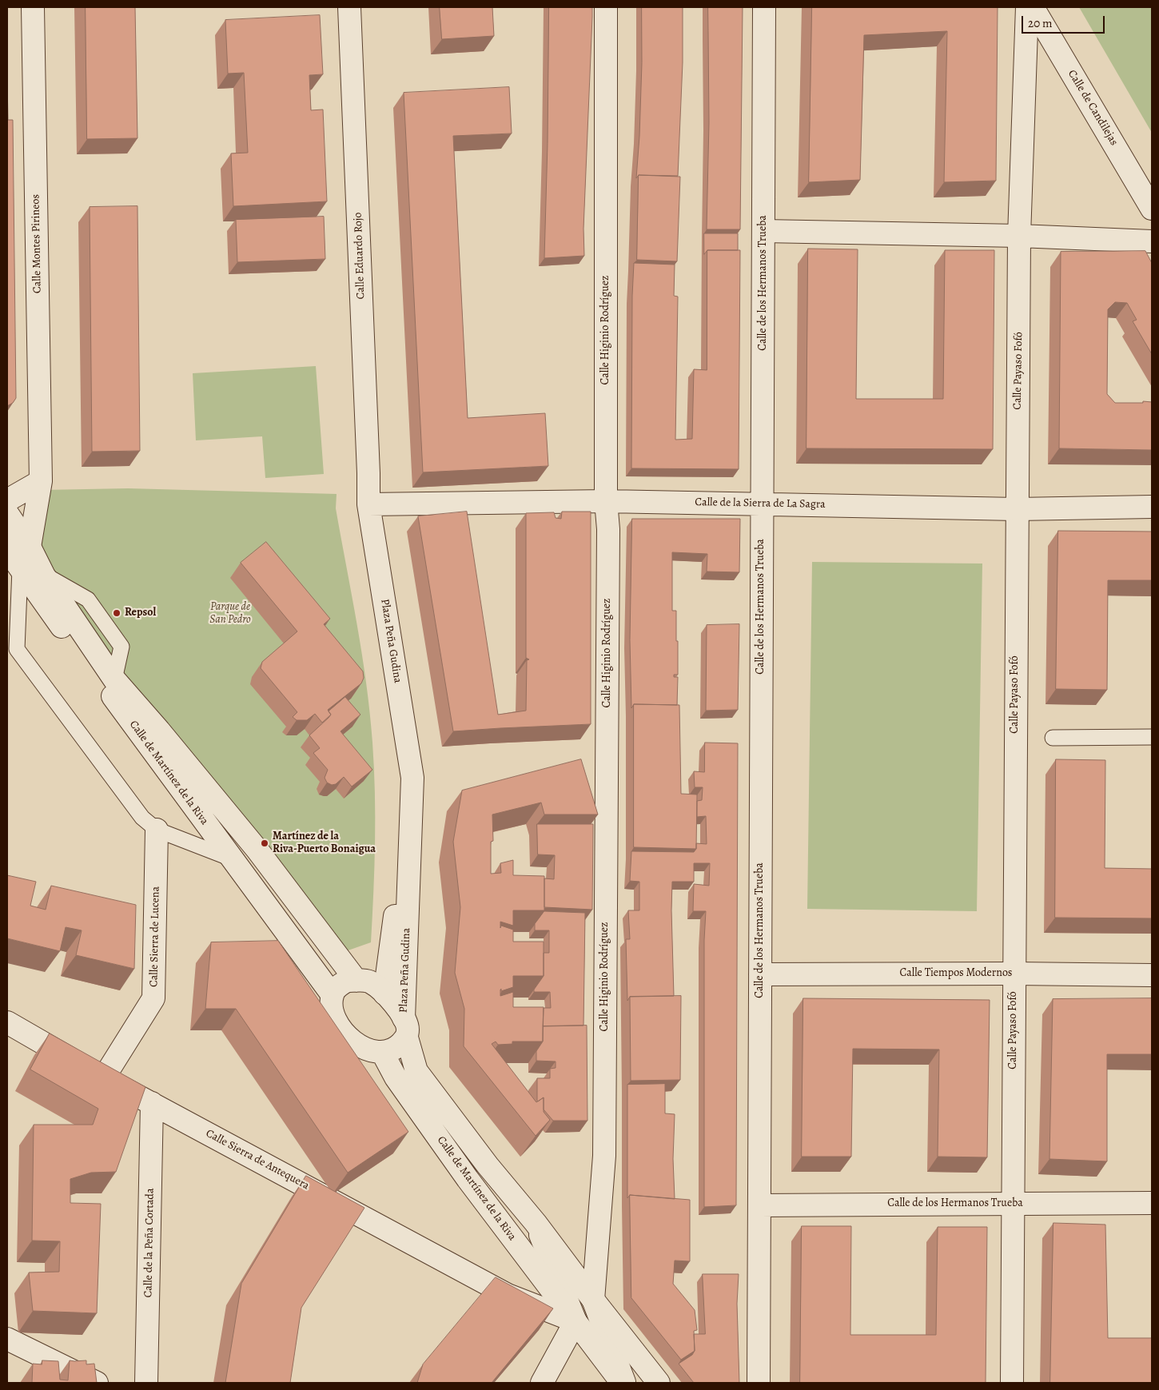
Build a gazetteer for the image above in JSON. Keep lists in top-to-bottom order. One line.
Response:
{"streets":{"street":["Calle de Candilejas","Calle Montes Pirineos","Calle Eduardo Rojo","Calle de los Hermanos Trueba","Calle Higinio Rodríguez","Calle Payaso Fofó","Calle de la Sierra de La Sagra","Plaza Peña Gudina","Calle de Martínez de la Riva","Calle Sierra de Lucena","Calle Tiempos Modernos","Calle Sierra de Antequera","Calle de la Peña Cortada"]},"crossings":[["Calle Montes Pirineos","Calle de Martínez de la Riva"],["Calle Eduardo Rojo","Calle de la Sierra de La Sagra"],["Calle Eduardo Rojo","Plaza Peña Gudina"],["Calle de los Hermanos Trueba","Calle Payaso Fofó"],["Calle de los Hermanos Trueba","Calle de la Sierra de La Sagra"],["Calle de los Hermanos Trueba","Calle Tiempos Modernos"],["Calle Higinio Rodríguez","Calle de la Sierra de La Sagra"],["Calle Higinio Rodríguez","Calle de Martínez de la Riva"],["Calle Payaso Fofó","Calle de la Sierra de La Sagra"],["Calle Payaso Fofó","Calle Tiempos Modernos"],["Calle de la Sierra de La Sagra","Plaza Peña Gudina"],["Plaza Peña Gudina","Calle de Martínez de la Riva"],["Calle de Martínez de la Riva","Calle Sierra de Antequera"],["Calle Sierra de Lucena","Calle Sierra de Antequera"],["Calle Sierra de Antequera","Calle de la Peña Cortada"]],"parks":["Parque de San Pedro"],"places":["Repsol","Martínez de la Riva-Puerto Bonaigua"],"scale_bar":"20 m"}
